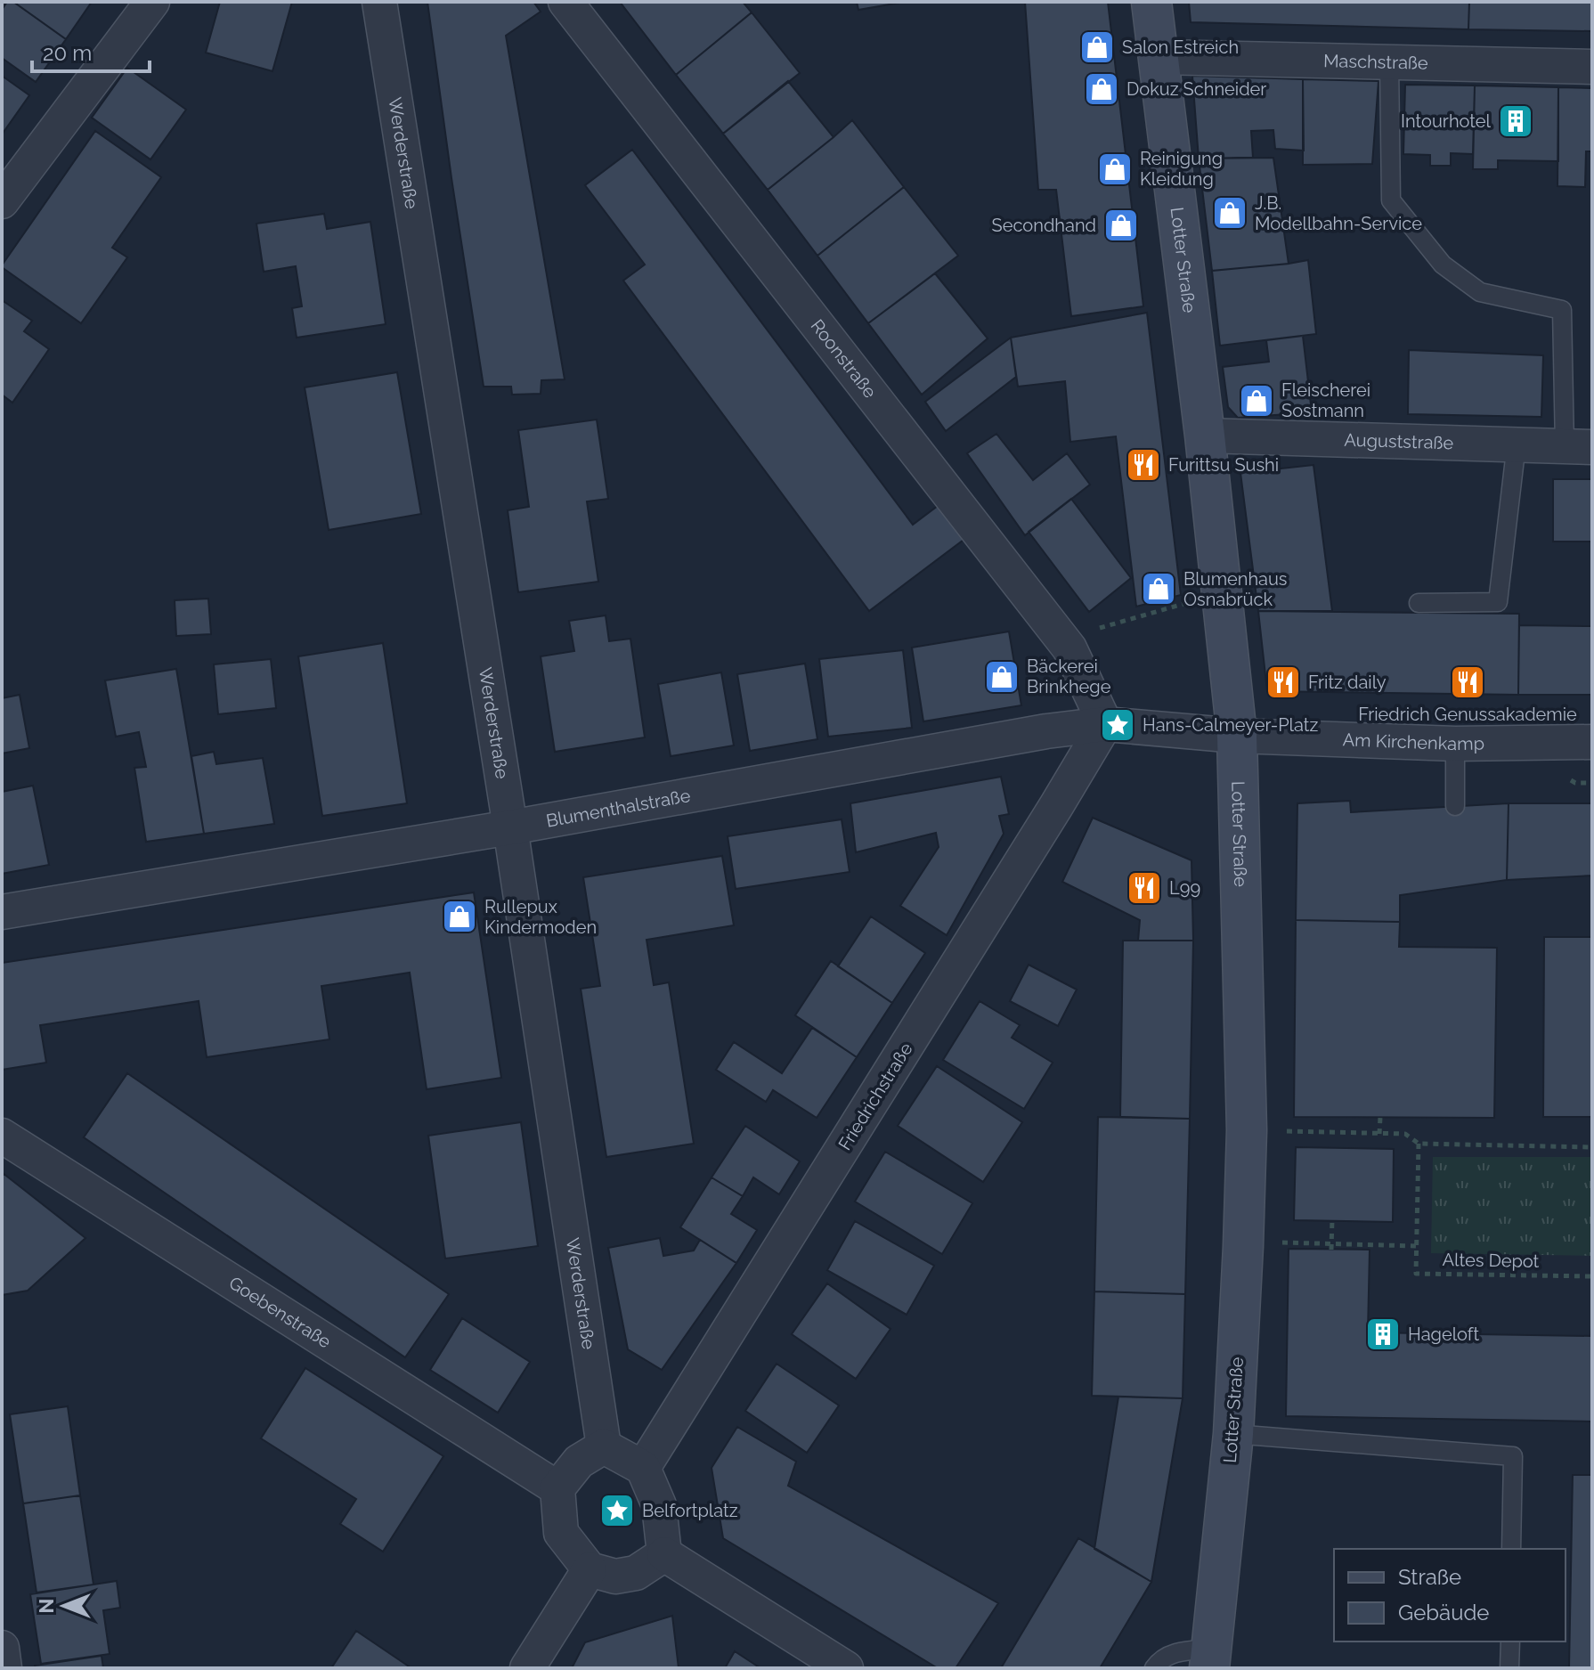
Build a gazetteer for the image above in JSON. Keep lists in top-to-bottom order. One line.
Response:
{"streets":{"street":["Maschstraße","Werderstraße","Lotter Straße","Roonstraße","Auguststraße","Am Kirchenkamp","Blumenthalstraße","Friedrichstraße","Goebenstraße"],"path":["Altes Depot"]},"crossings":[["Maschstraße","Lotter Straße"],["Werderstraße","Blumenthalstraße"],["Werderstraße","Friedrichstraße"],["Werderstraße","Goebenstraße"],["Lotter Straße","Auguststraße"],["Lotter Straße","Am Kirchenkamp"],["Lotter Straße","Blumenthalstraße"],["Lotter Straße","Altes Depot"],["Roonstraße","Blumenthalstraße"],["Roonstraße","Friedrichstraße"],["Am Kirchenkamp","Blumenthalstraße"],["Blumenthalstraße","Friedrichstraße"],["Friedrichstraße","Goebenstraße"]],"places":{"shop":["Salon Estreich","Dokuz Schneider","Reinigung Kleidung","J.B. Modellbahn-Service","Secondhand","Fleischerei Sostmann","Blumenhaus Osnabrück","Bäckerei Brinkhege","Rullepux Kindermoden"],"building":["Intourhotel","Hageloft"],"restaurant":["Furittsu Sushi","Fritz daily","Friedrich Genussakademie","L99"],"place":["Hans-Calmeyer-Platz","Belfortplatz"]},"legend":["Straße","Gebäude"],"scale_bar":"20 m","north":"left"}
